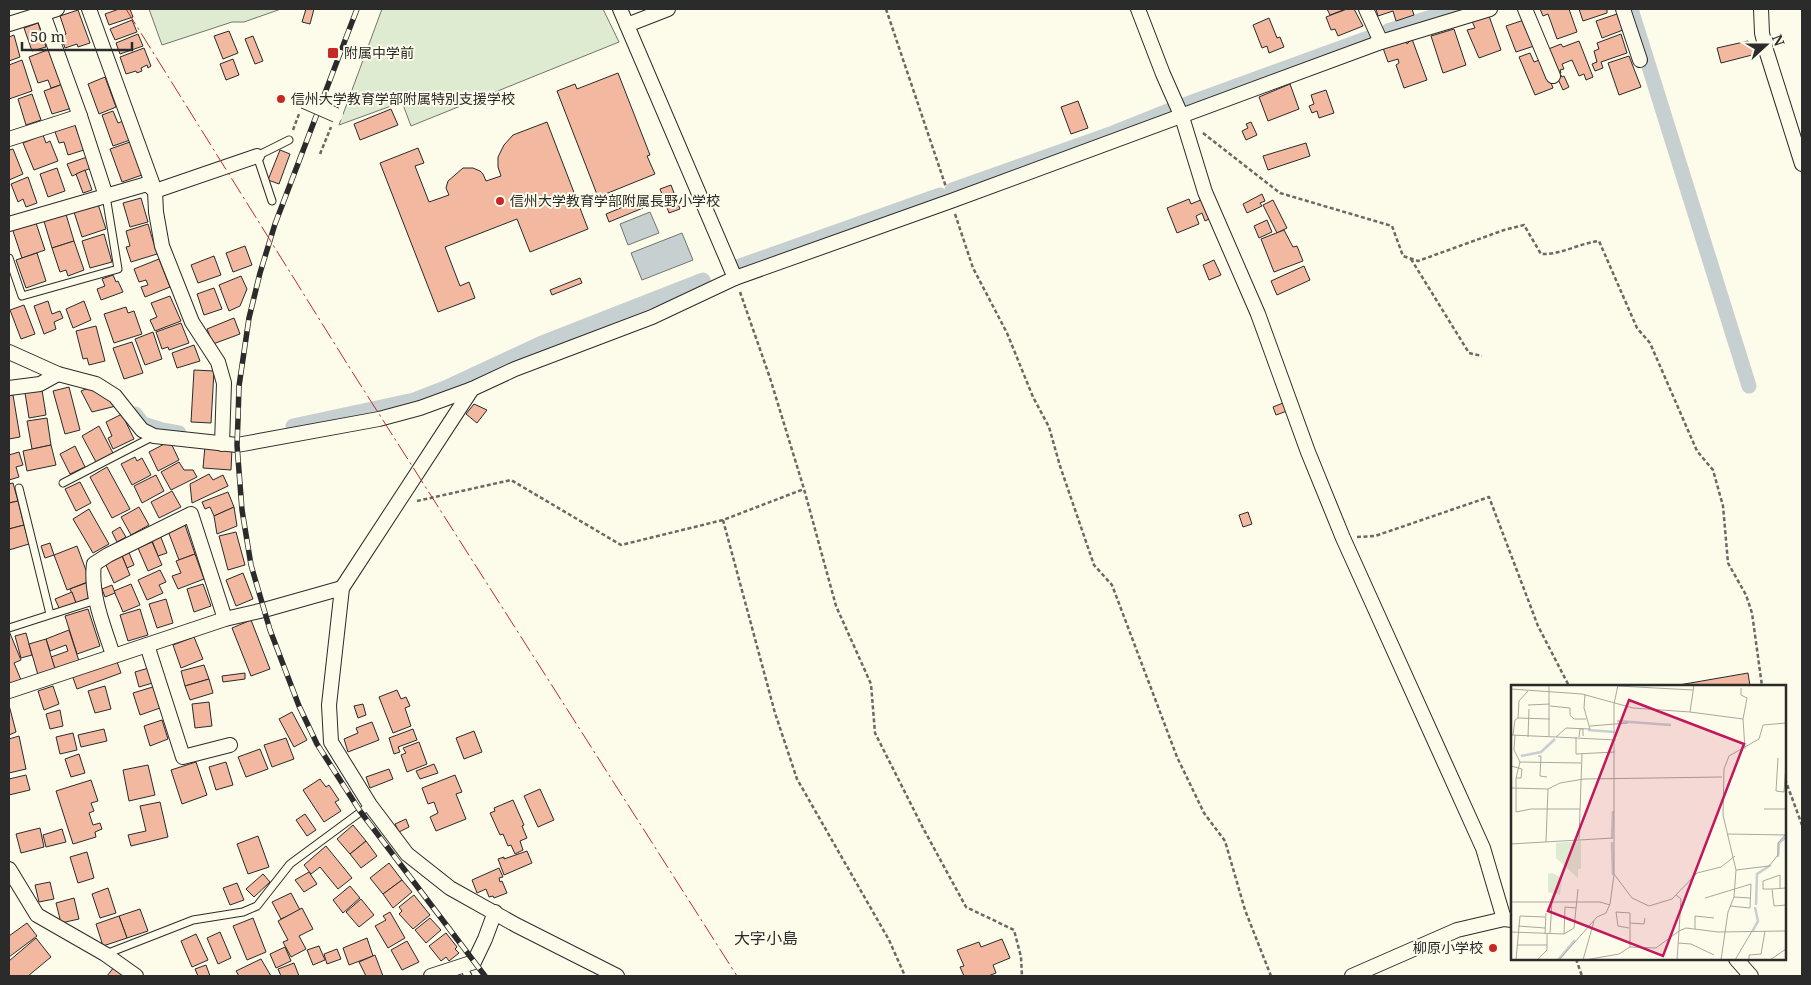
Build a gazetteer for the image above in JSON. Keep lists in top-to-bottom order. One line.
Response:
{"districts":["大字小島"],"places":{"transit":["附属中学前"],"other":["信州大学教育学部附属特別支援学校","信州大学教育学部附属長野小学校","柳原小学校"]},"scale_bar":"50 m","north":"right"}
